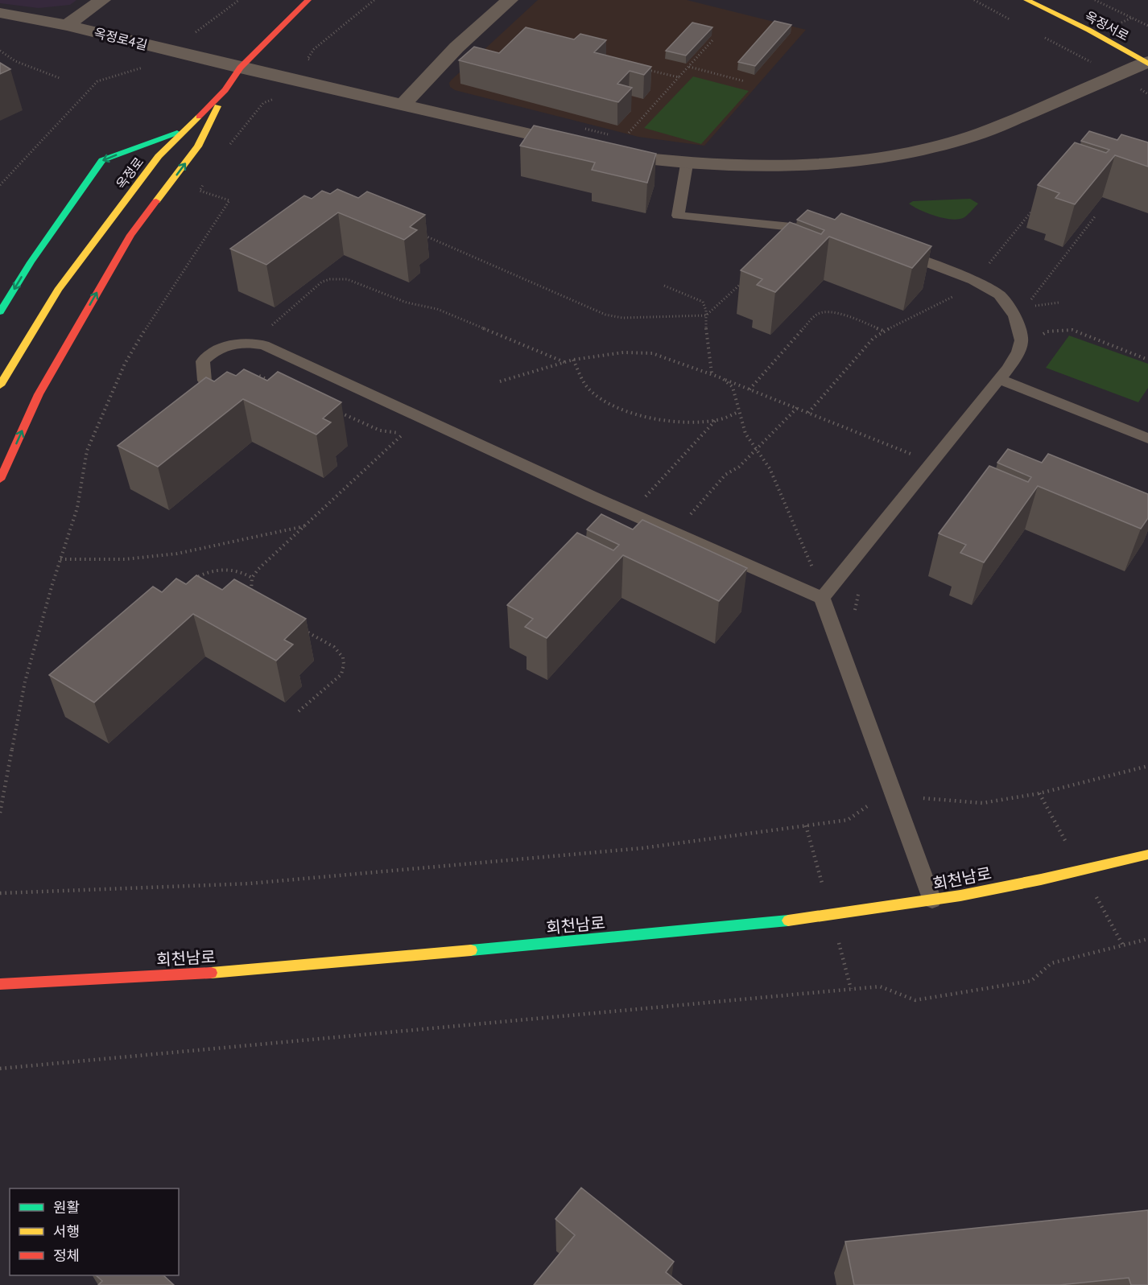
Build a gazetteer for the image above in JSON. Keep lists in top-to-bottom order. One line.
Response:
{"streets":{"main road":["옥정서로","옥정로","회천남로"],"street":["옥정로4길"]},"crossings":[["옥정서로","옥정로4길"],["옥정로4길","옥정로"]],"legend":["원활","서행","정체"]}
